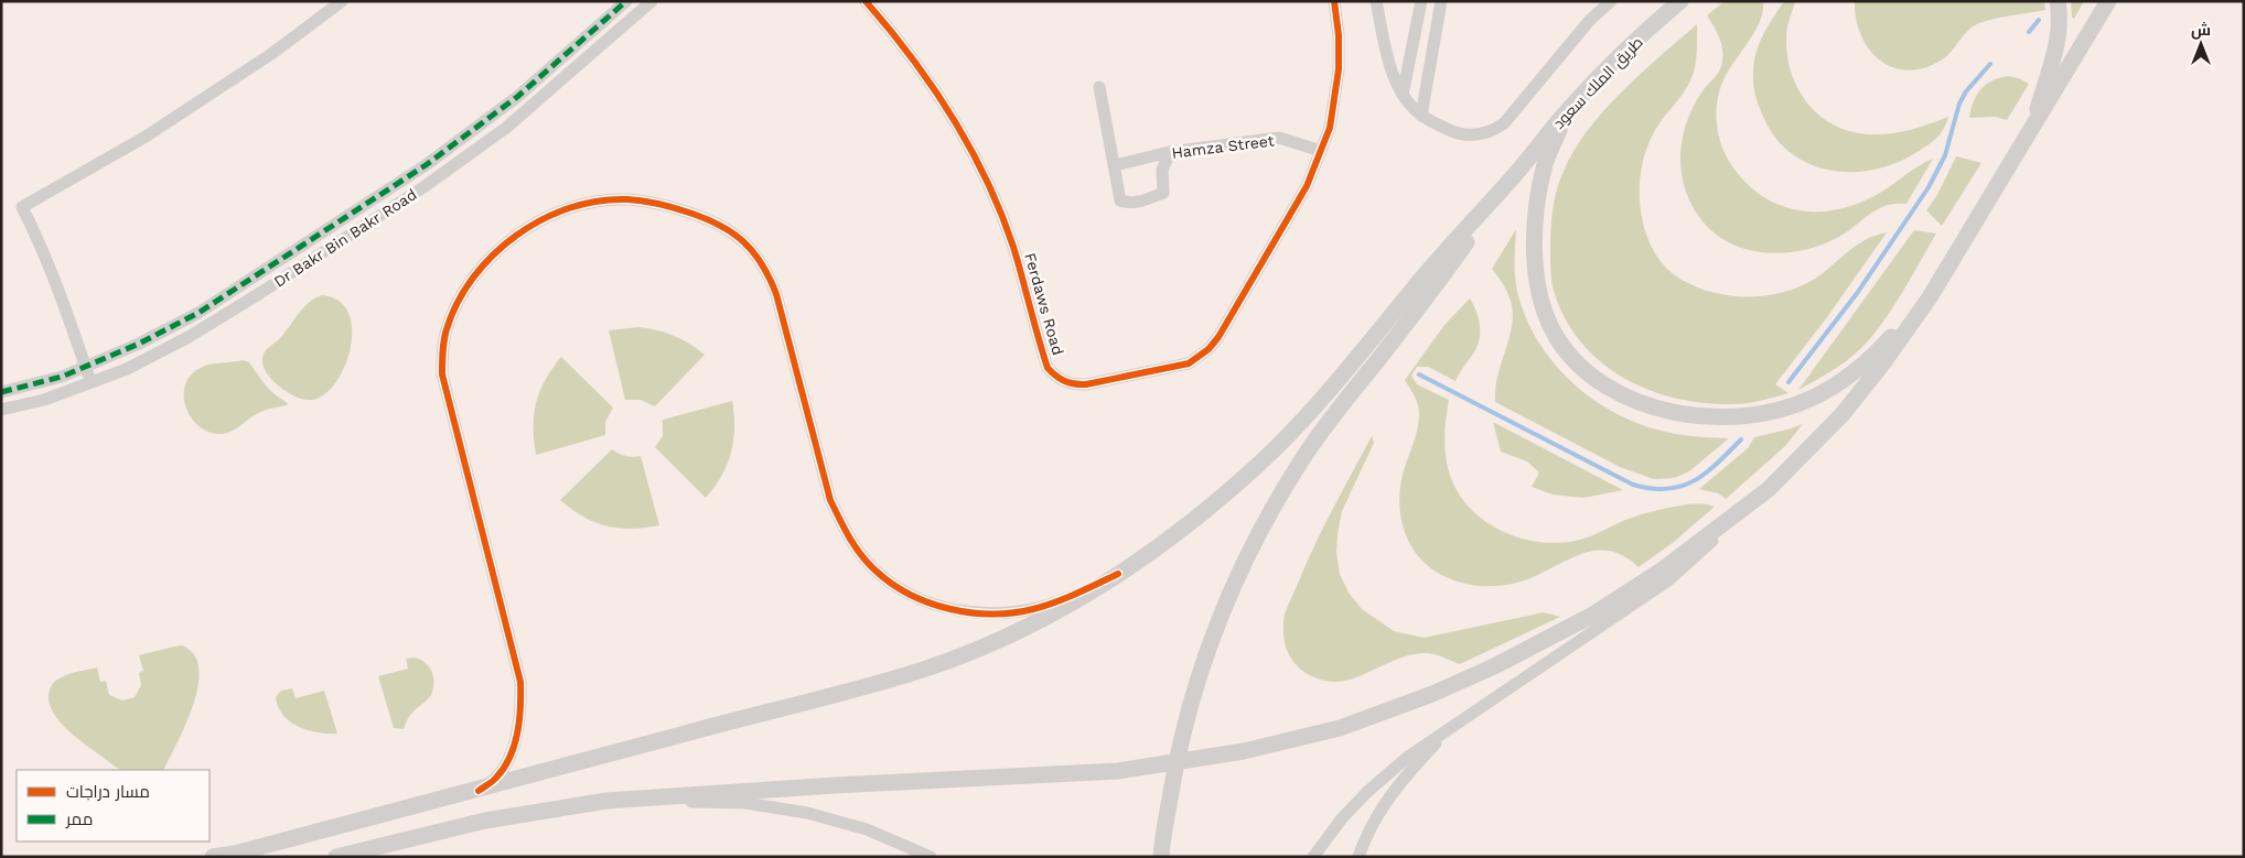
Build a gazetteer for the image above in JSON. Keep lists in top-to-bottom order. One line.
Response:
{"streets":{"main road":["طريق الملك سعود"],"street":["Hamza Street","Dr Bakr Bin Bakr Road","Ferdaws Road"]},"crossings":[["Hamza Street","Ferdaws Road"]],"legend":["مسار دراجات","ممر"],"north":"top"}
